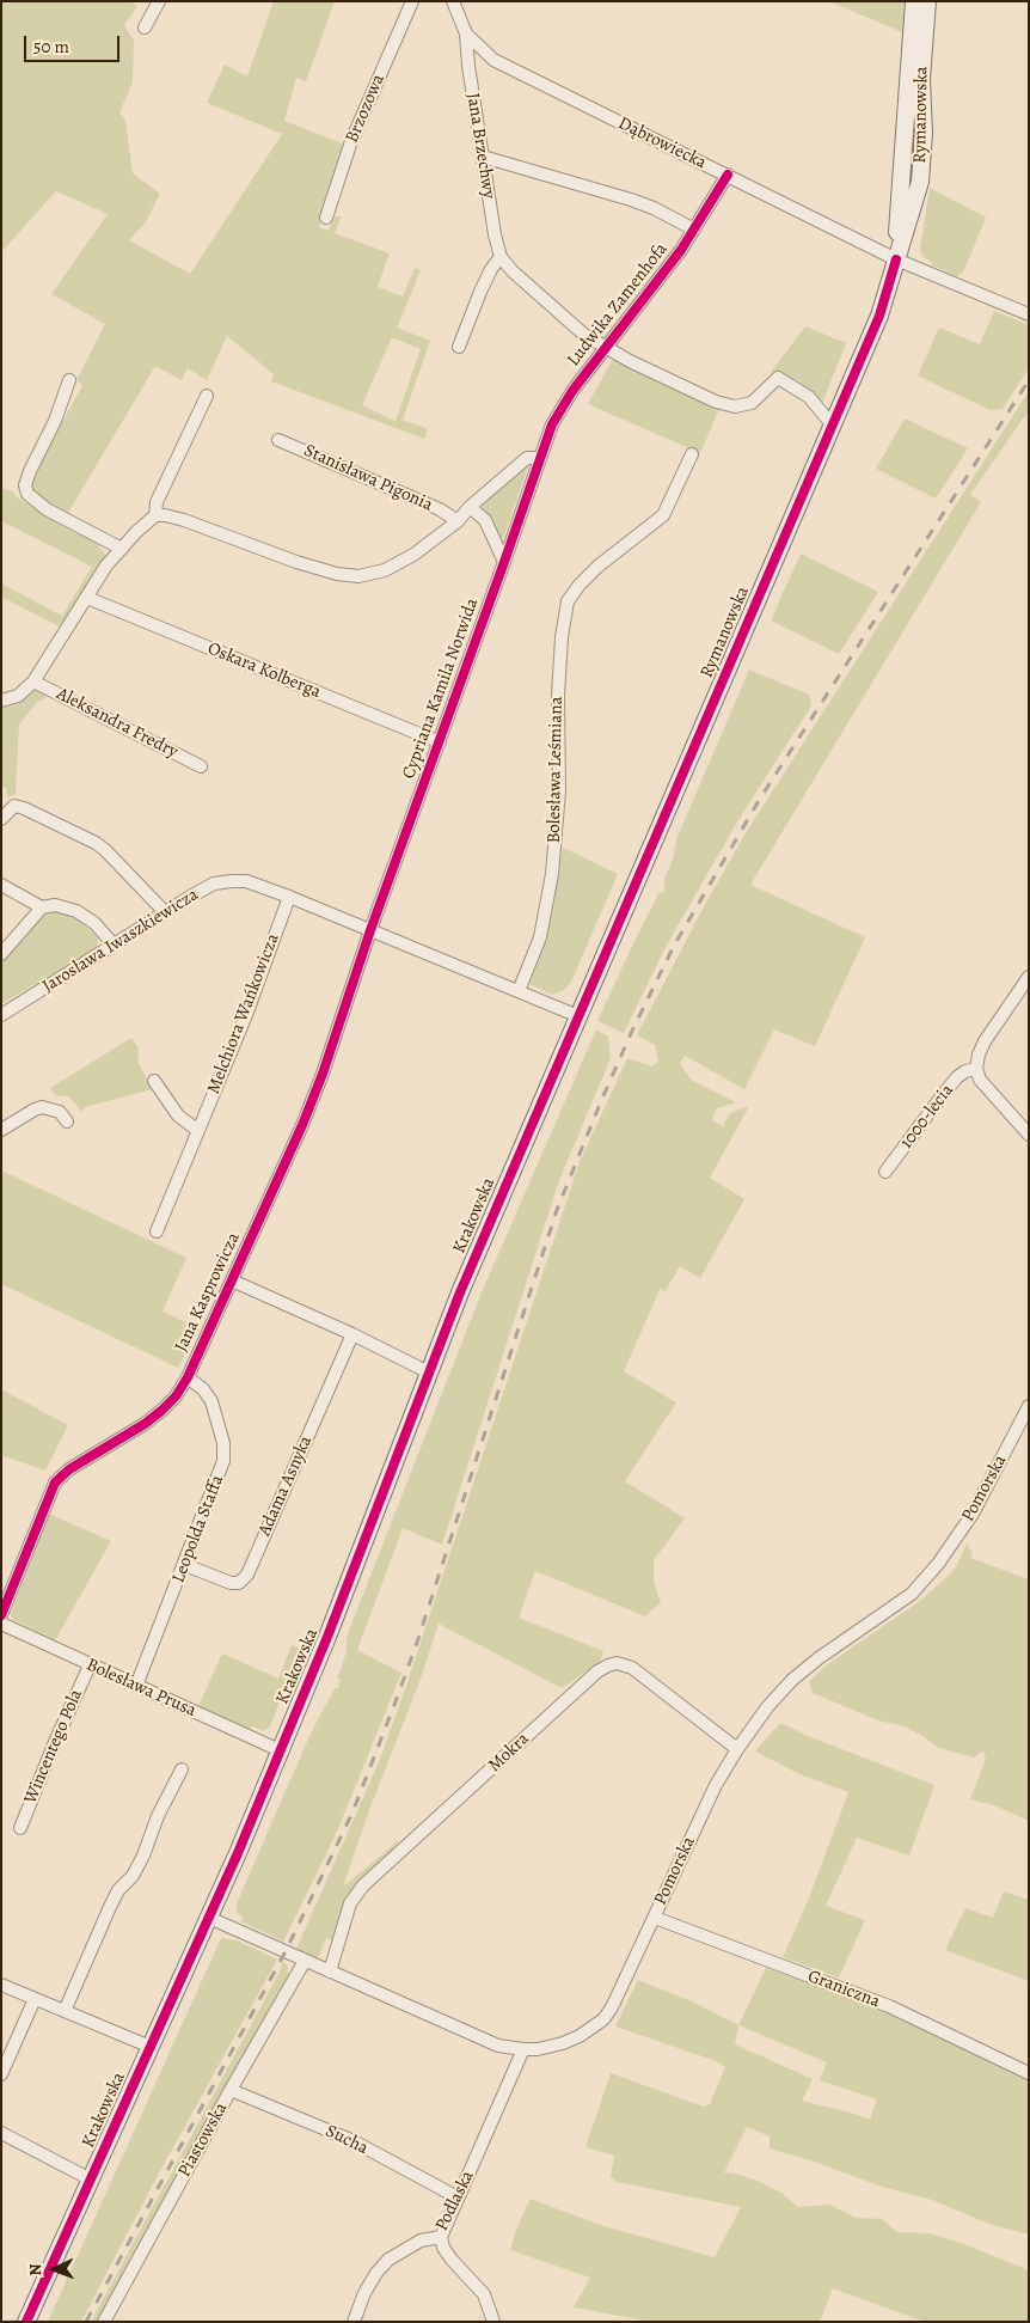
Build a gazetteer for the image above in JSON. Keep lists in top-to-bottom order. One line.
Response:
{"streets":{"main road":["Rymanowska","Krakowska"],"street":["Brzozowa","Dąbrowiecka","Jana Brzechwy","Ludwika Zamenhofa","Stanisława Pigonia","Oskara Kolberga","Cypriana Kamila Norwida","Aleksandra Fredry","Bolesława Leśmiana","Jarosława Iwaszkiewicza","Melchiora Wańkowicza","1000-lecia","Jana Kasprowicza","Adama Asnyka","Pomorska","Leopolda Staffa","Bolesława Prusa","Wincentego Pola","Mokra","Graniczna","Piastowska","Sucha","Podlaska"]},"crossings":[["Rymanowska","Dąbrowiecka"],["Rymanowska","Jana Brzechwy"],["Rymanowska","Jarosława Iwaszkiewicza"],["Rymanowska","Krakowska"],["Dąbrowiecka","Jana Brzechwy"],["Dąbrowiecka","Ludwika Zamenhofa"],["Jana Brzechwy","Ludwika Zamenhofa"],["Ludwika Zamenhofa","Cypriana Kamila Norwida"],["Oskara Kolberga","Cypriana Kamila Norwida"],["Cypriana Kamila Norwida","Jarosława Iwaszkiewicza"],["Cypriana Kamila Norwida","Jana Kasprowicza"],["Bolesława Leśmiana","Jarosława Iwaszkiewicza"],["Jarosława Iwaszkiewicza","Melchiora Wańkowicza"],["Jarosława Iwaszkiewicza","Krakowska"],["Jarosława Iwaszkiewicza","Jana Kasprowicza"],["Krakowska","Pomorska"],["Krakowska","Bolesława Prusa"],["Jana Kasprowicza","Leopolda Staffa"],["Adama Asnyka","Leopolda Staffa"],["Pomorska","Mokra"],["Pomorska","Graniczna"],["Pomorska","Piastowska"],["Pomorska","Podlaska"],["Leopolda Staffa","Bolesława Prusa"],["Bolesława Prusa","Wincentego Pola"],["Piastowska","Sucha"],["Sucha","Podlaska"]],"scale_bar":"50 m","north":"left"}
